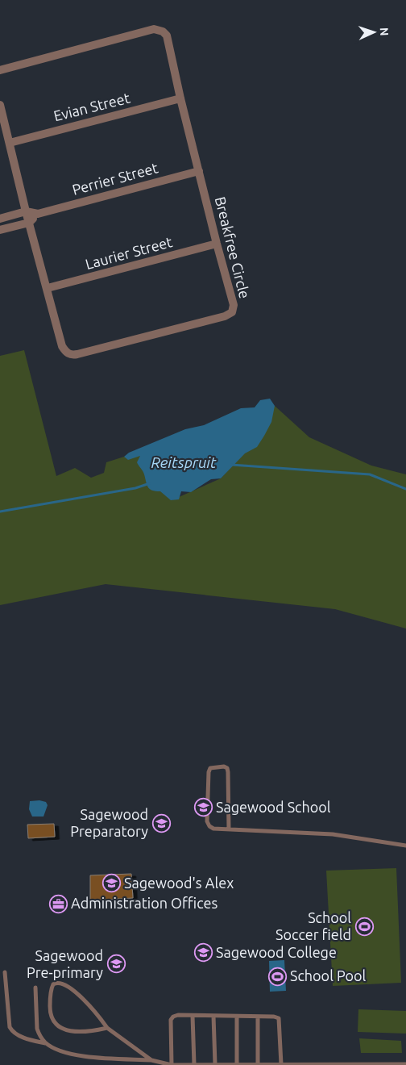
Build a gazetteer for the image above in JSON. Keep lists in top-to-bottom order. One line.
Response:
{"streets":{"street":["Evian Street","Perrier Street","Breakfree Circle","Laurier Street"]},"crossings":[["Evian Street","Breakfree Circle"],["Perrier Street","Breakfree Circle"],["Breakfree Circle","Laurier Street"]],"water":["Reitspruit"],"places":{"school or university":["Sagewood School","Sagewood Preparatory","Sagewood's Alex","Sagewood College","Sagewood Pre-primary"],"office":["Administration Offices"],"sports":["School Soccer field","School Pool"]},"north":"right"}
